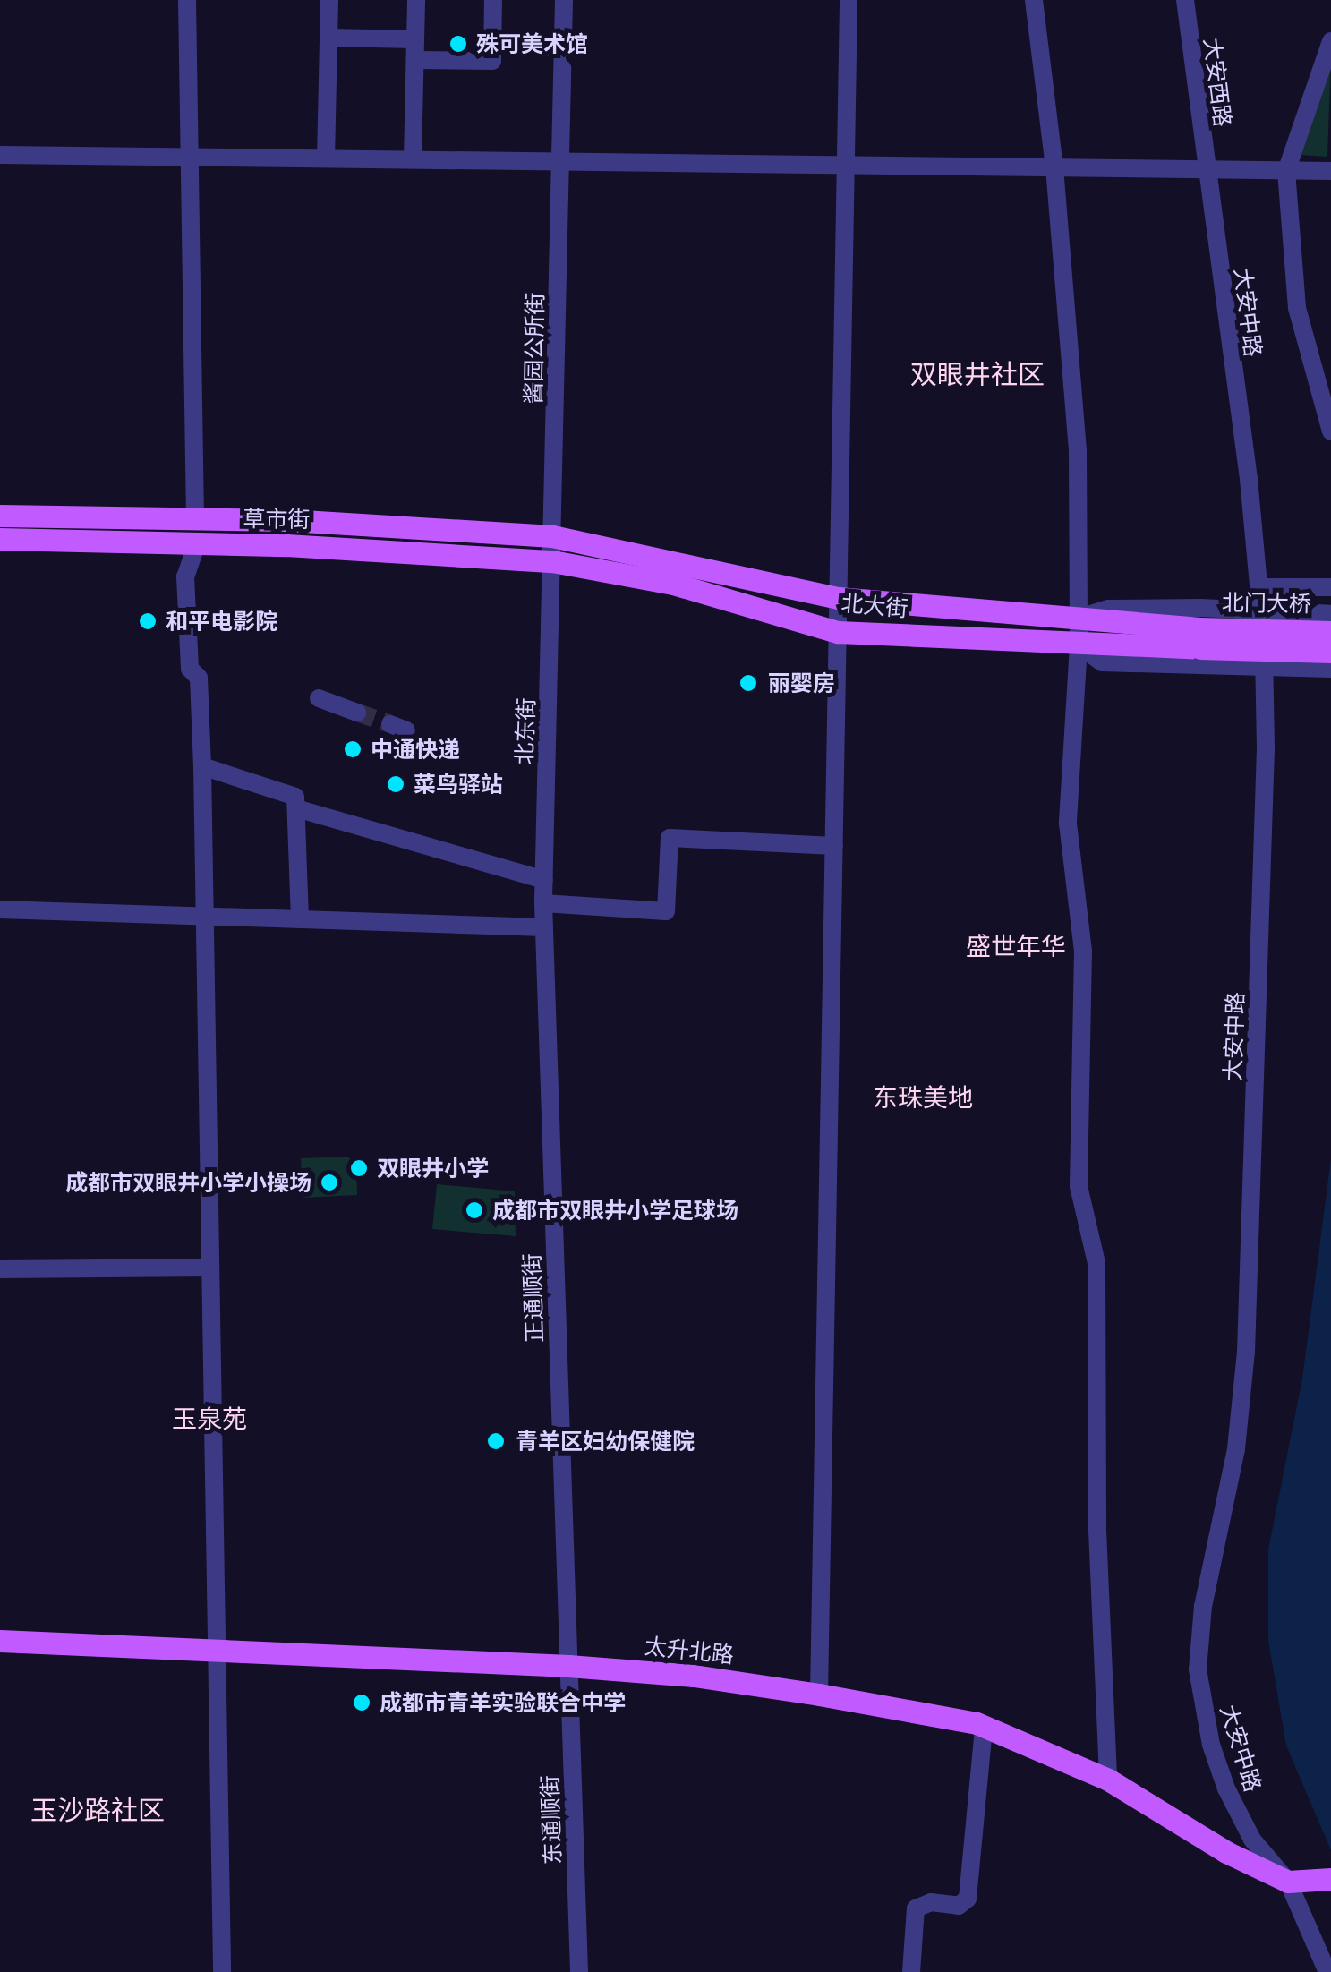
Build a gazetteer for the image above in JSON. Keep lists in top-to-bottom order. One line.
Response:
{"streets":{"main road":["草市街","北门大桥","北大街","太升北路"],"street":["大安西路","大安中路","酱园公所街","北东街","正通顺街","东通顺街"]},"crossings":[["大安西路","大安中路"],["大安中路","太升北路"],["酱园公所街","草市街"],["酱园公所街","北大街"],["酱园公所街","北东街"],["草市街","北大街"],["草市街","北东街"],["北门大桥","北大街"],["北大街","北东街"],["北东街","正通顺街"],["正通顺街","太升北路"],["正通顺街","东通顺街"],["太升北路","东通顺街"]],"districts":["双眼井社区","盛世年华","东珠美地","玉泉苑","玉沙路社区"],"places":["殊可美术馆","和平电影院","丽婴房","中通快递","菜鸟驿站","双眼井小学","成都市双眼井小学小操场","成都市双眼井小学足球场","青羊区妇幼保健院","成都市青羊实验联合中学"]}
